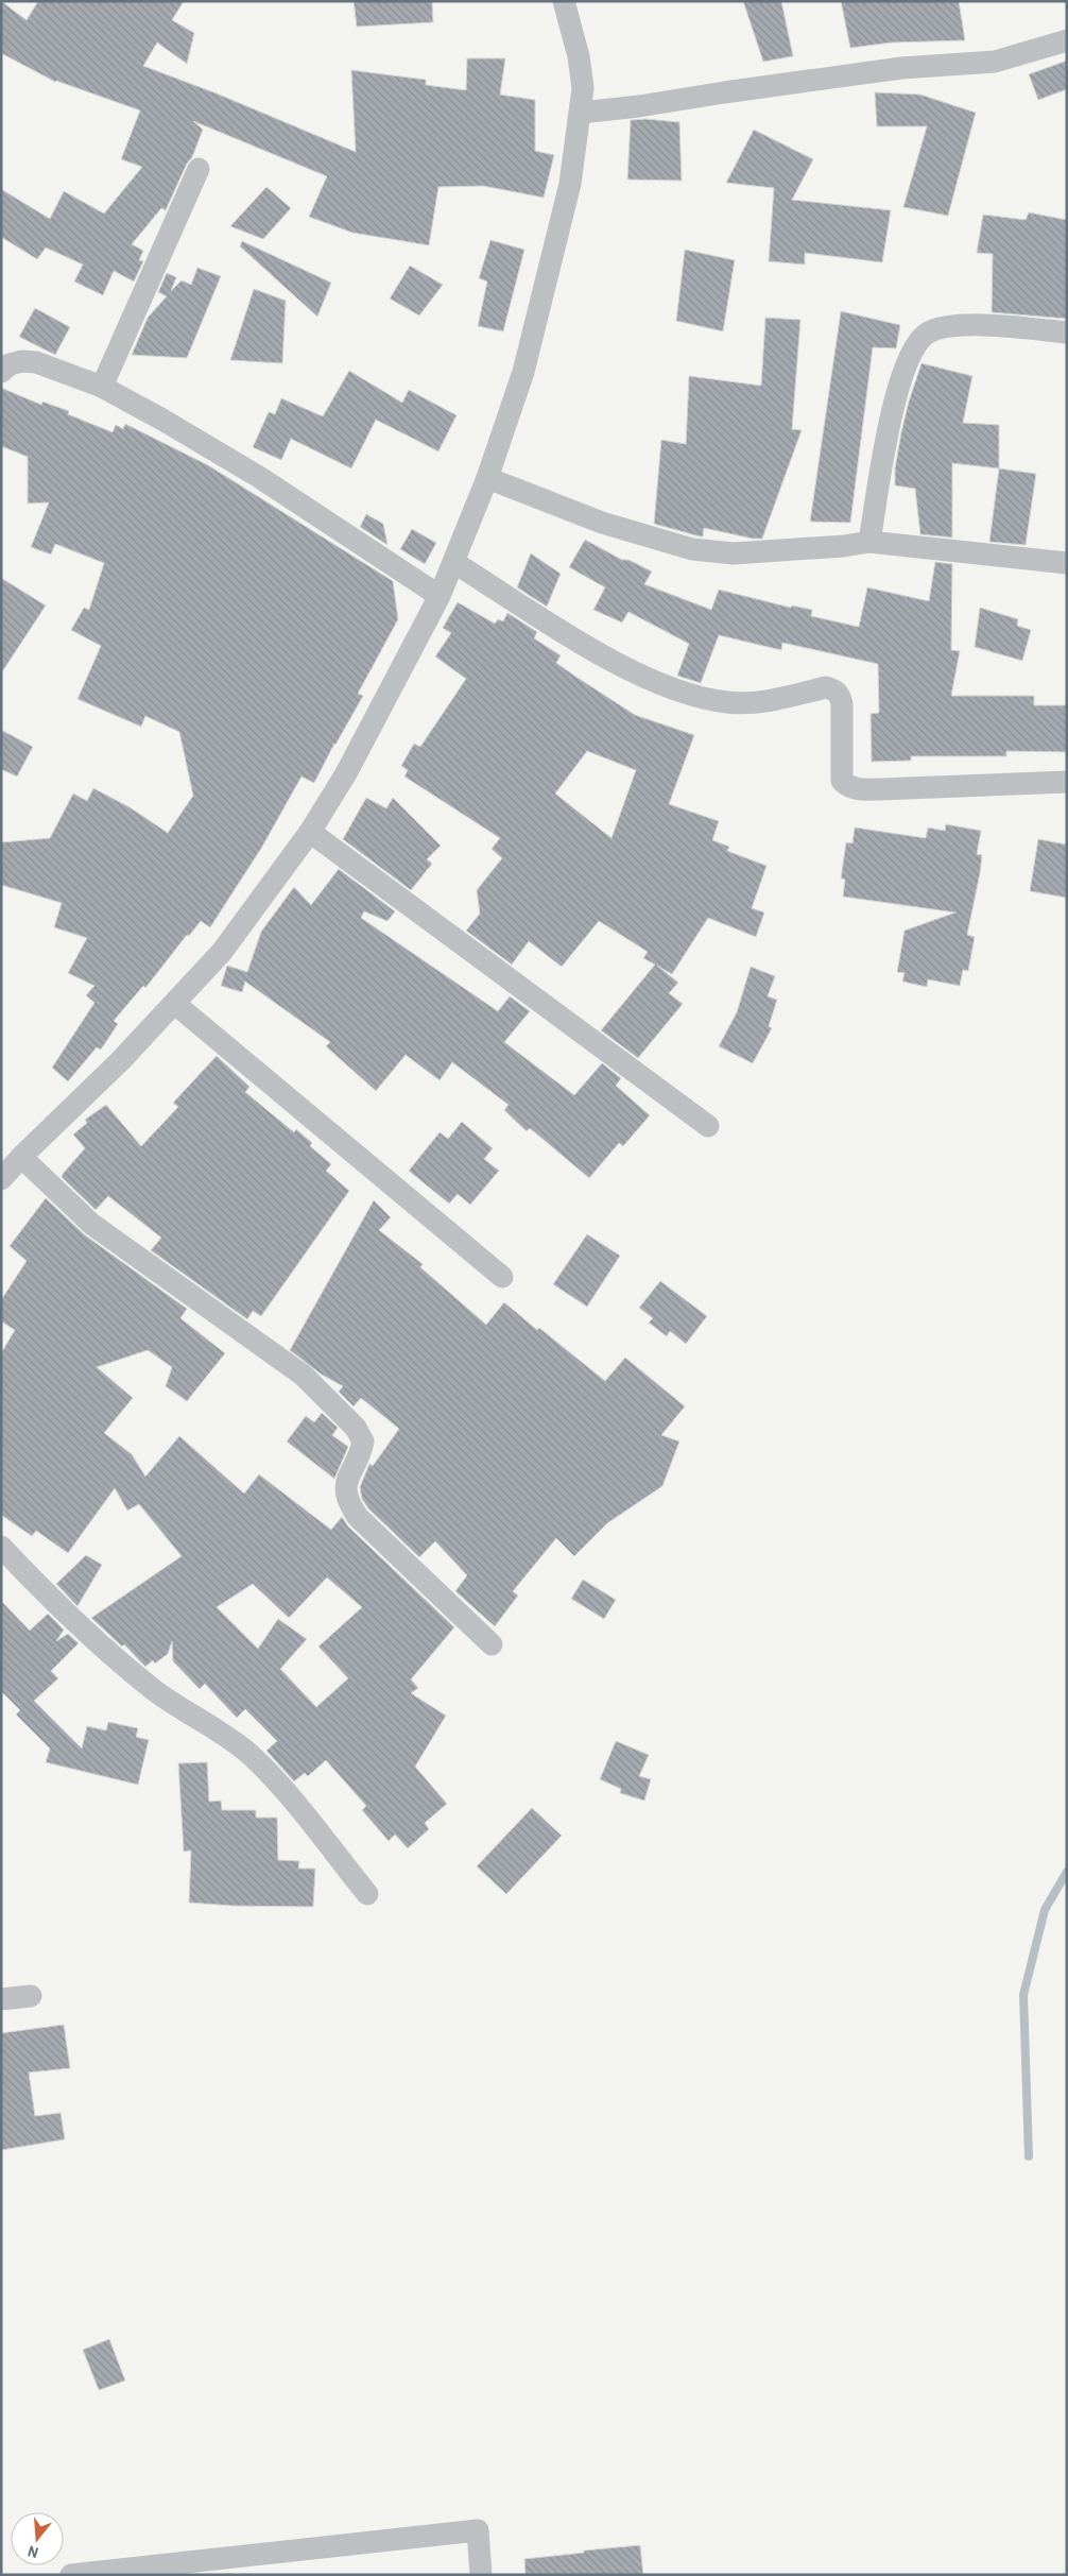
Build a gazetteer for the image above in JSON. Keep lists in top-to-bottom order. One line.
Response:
{"north":"bottom"}
